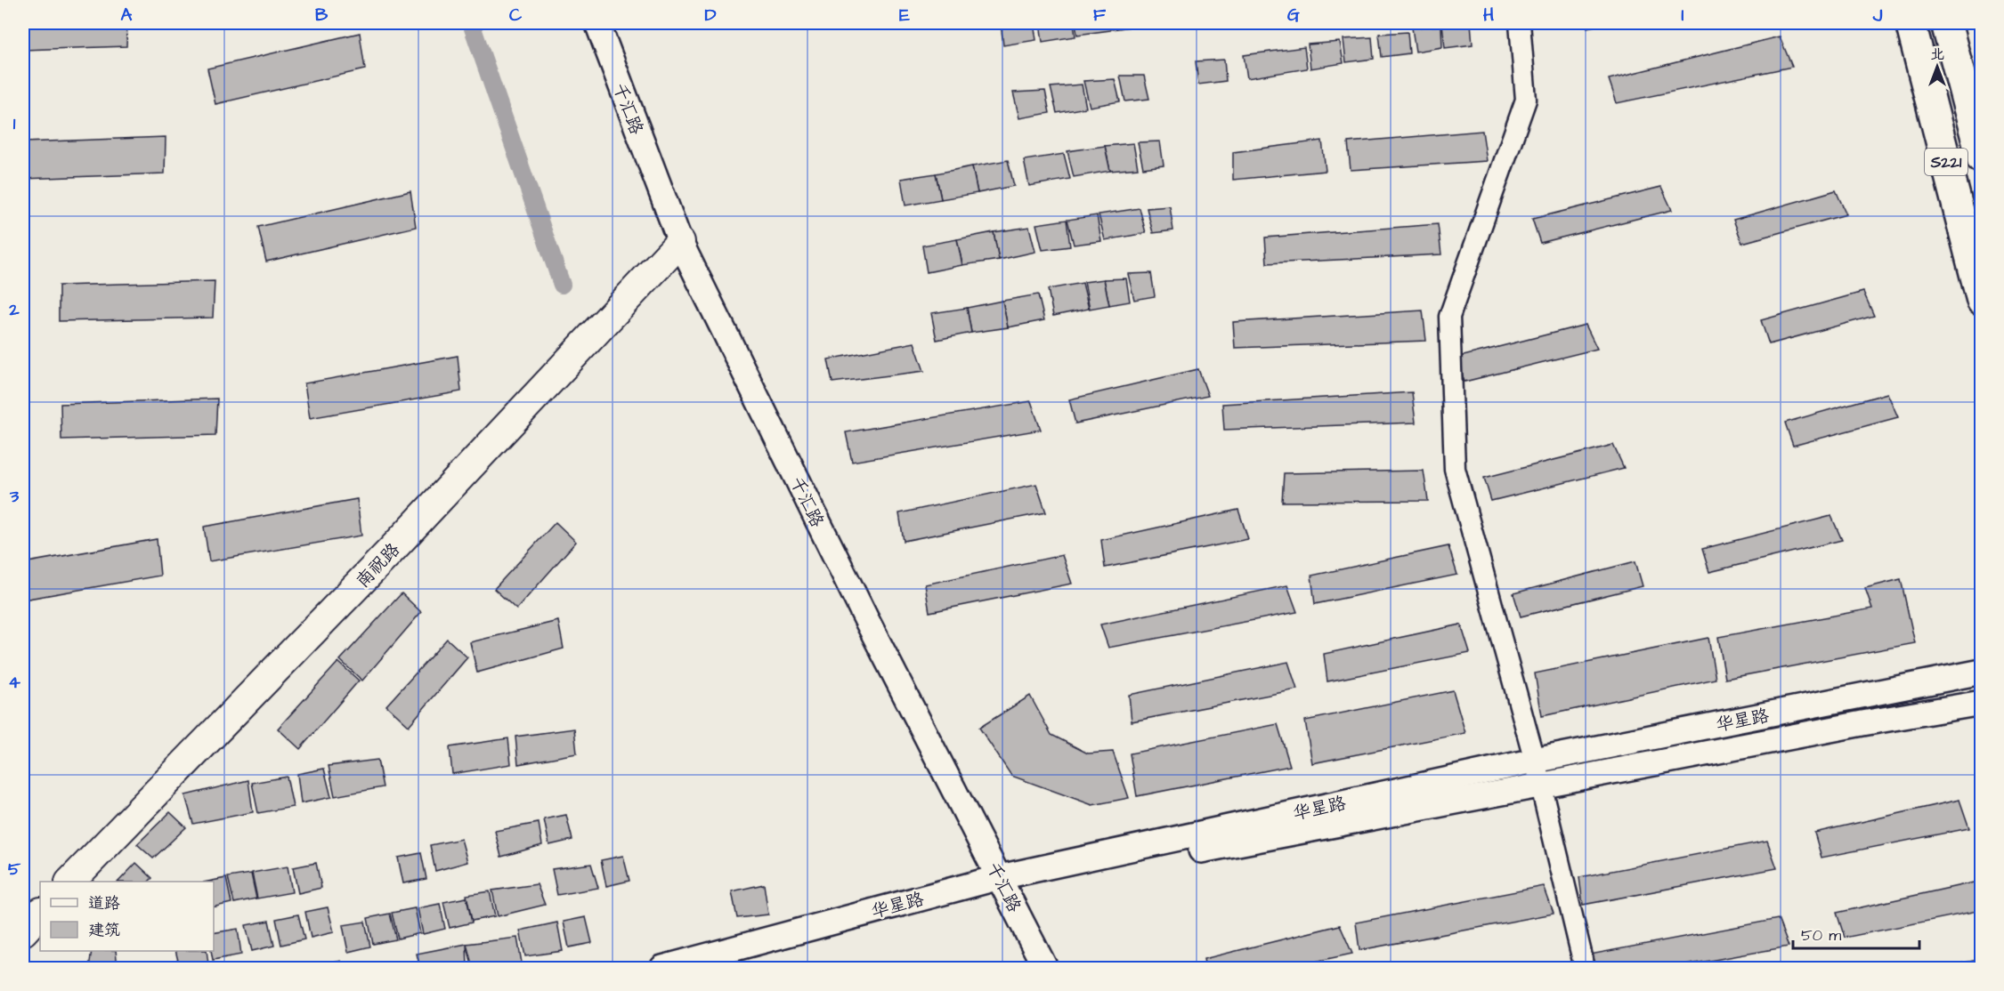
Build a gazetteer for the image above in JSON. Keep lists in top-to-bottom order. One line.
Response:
{"streets":{"main road":["S221","南祝路"],"street":["千汇路","华星路"]},"crossings":[["千汇路","南祝路"],["千汇路","华星路"]],"legend":["道路","建筑"],"scale_bar":"50 m","north":"top","grid":{"columns":["A","B","C","D","E","F","G","H","I","J"],"rows":["1","2","3","4","5"]}}
